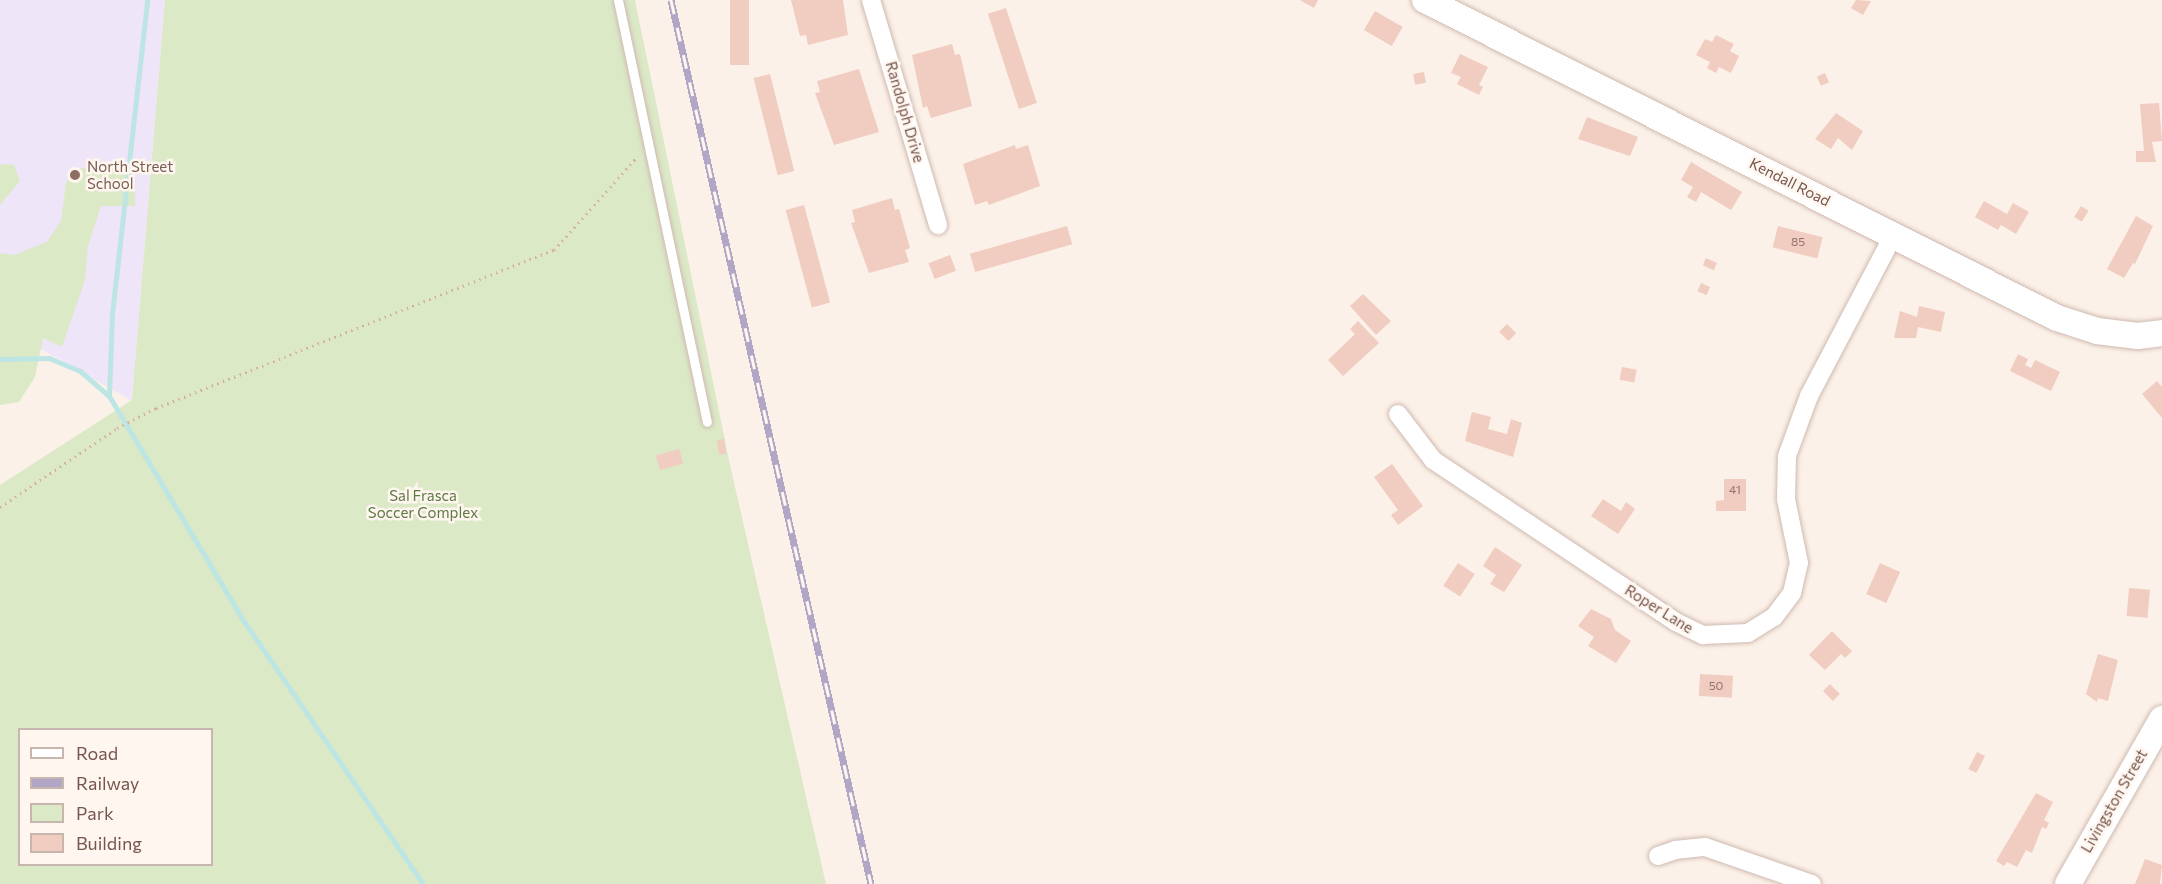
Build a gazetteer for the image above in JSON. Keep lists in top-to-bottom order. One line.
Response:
{"streets":{"street":["Randolph Drive","Kendall Road","Roper Lane","Livingston Street"]},"crossings":[["Kendall Road","Roper Lane"]],"parks":["Sal Frasca Soccer Complex"],"places":["North Street School"],"house_numbers":["85","41","50"],"legend":["Road","Railway","Park","Building"]}
